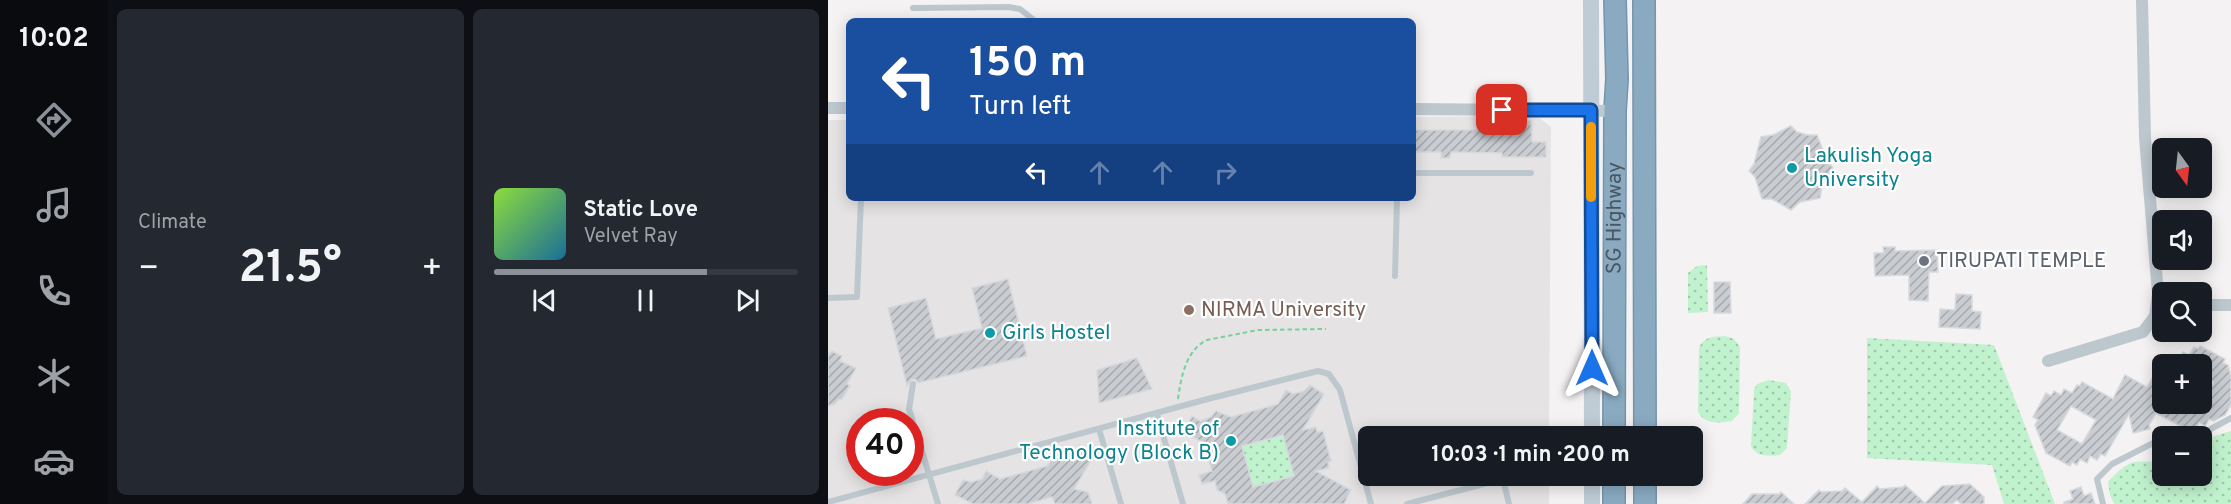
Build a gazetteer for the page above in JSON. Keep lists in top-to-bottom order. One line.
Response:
{"streets":{"highway":["SG Highway"]},"places":["Lakulish Yoga University","TIRUPATI TEMPLE","NIRMA University","Girls Hostel","Institute of Technology (Block B)"],"north":"bottom","page":{"tabs":"10:02","tile":"Climate","turn":["150 m","Turn left"],"map_buttons":["+","−"],"song":["Static Love","Velvet Ray"],"heat":["−","21.5°","+"],"limit":"40","trip":"10:03 · 1 min · 200 m"}}
